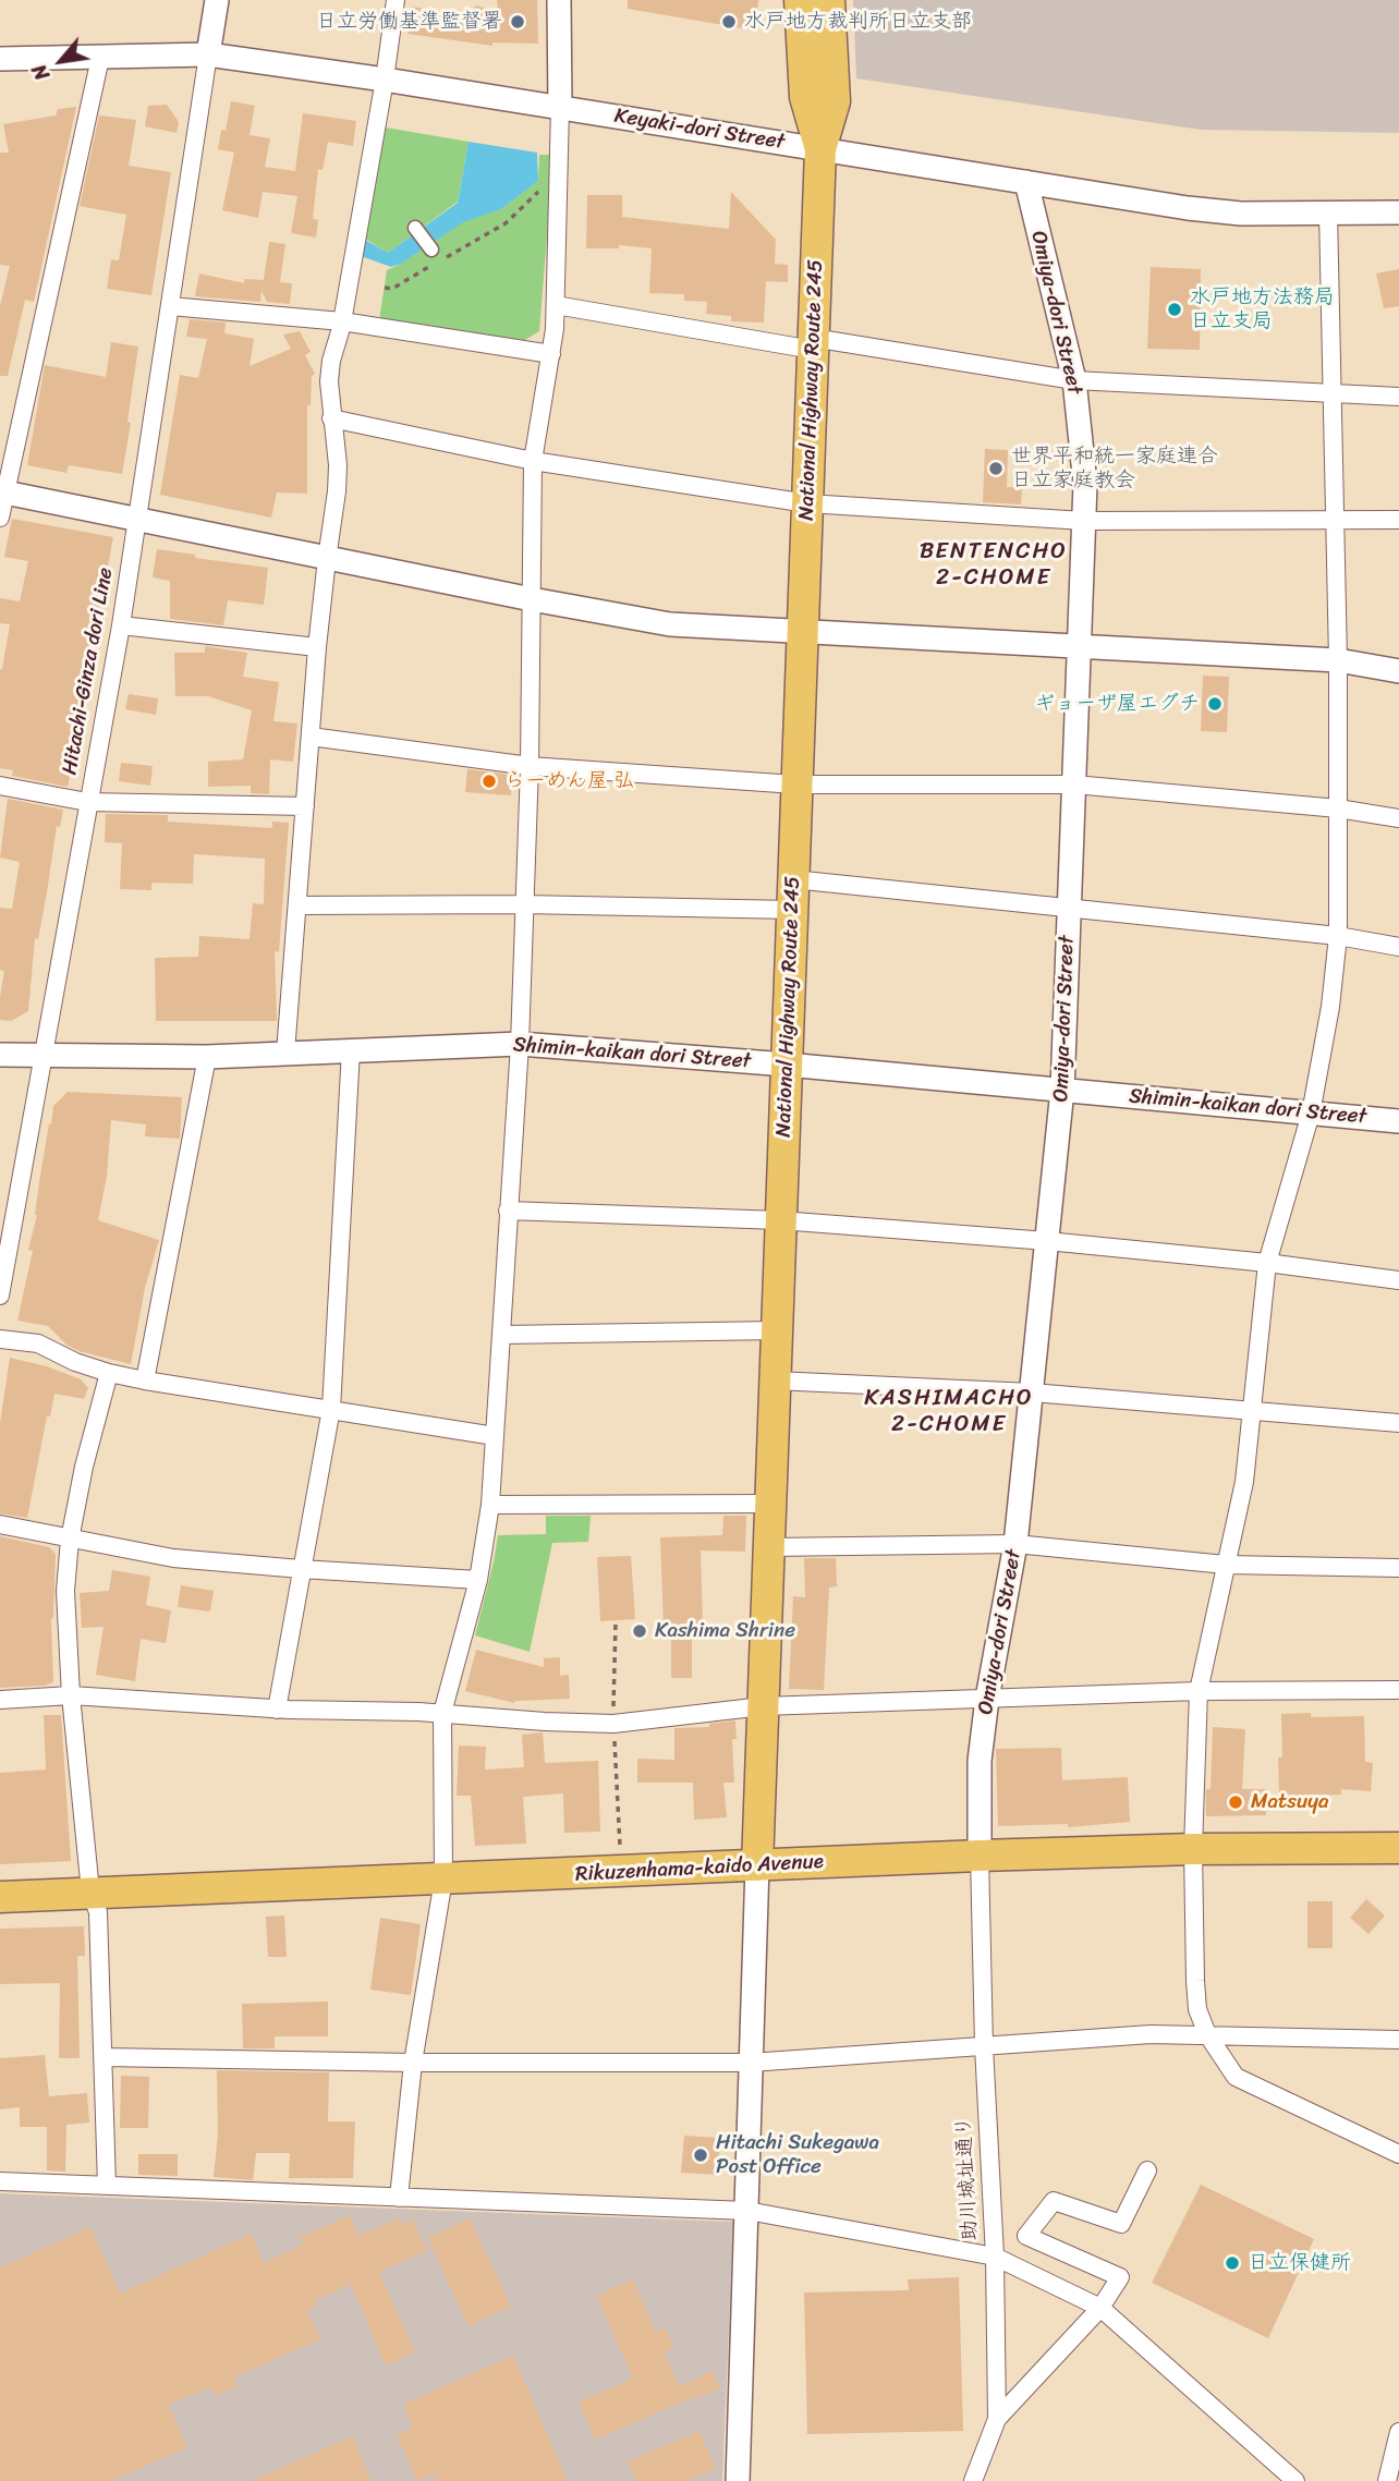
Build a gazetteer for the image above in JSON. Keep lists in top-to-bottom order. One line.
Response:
{"streets":{"highway":["National Highway Route 245","Rikuzenhama-kaido Avenue"],"street":["Keyaki-dori Street","Omiya-dori Street","Hitachi-Ginza dori Line","Shimin-kaikan dori Street","助川城址通り"]},"crossings":[["Keyaki-dori Street","Omiya-dori Street"],["Keyaki-dori Street","National Highway Route 245"],["Keyaki-dori Street","Hitachi-Ginza dori Line"],["Omiya-dori Street","Shimin-kaikan dori Street"],["Omiya-dori Street","Rikuzenhama-kaido Avenue"],["Omiya-dori Street","助川城址通り"],["National Highway Route 245","Shimin-kaikan dori Street"],["National Highway Route 245","Rikuzenhama-kaido Avenue"],["Hitachi-Ginza dori Line","Shimin-kaikan dori Street"],["Rikuzenhama-kaido Avenue","助川城址通り"]],"districts":["BENTENCHO 2-CHOME","KASHIMACHO 2-CHOME"],"places":["日立労働基準監督署","水戸地方裁判所日立支部","水戸地方法務局 日立支局","世界平和統一家庭連合 日立家庭教会","ギョーザ屋エグチ","らーめん屋 弘","Kashima Shrine","Matsuya","Hitachi Sukegawa Post Office","日立保健所"],"north":"bottom left"}
